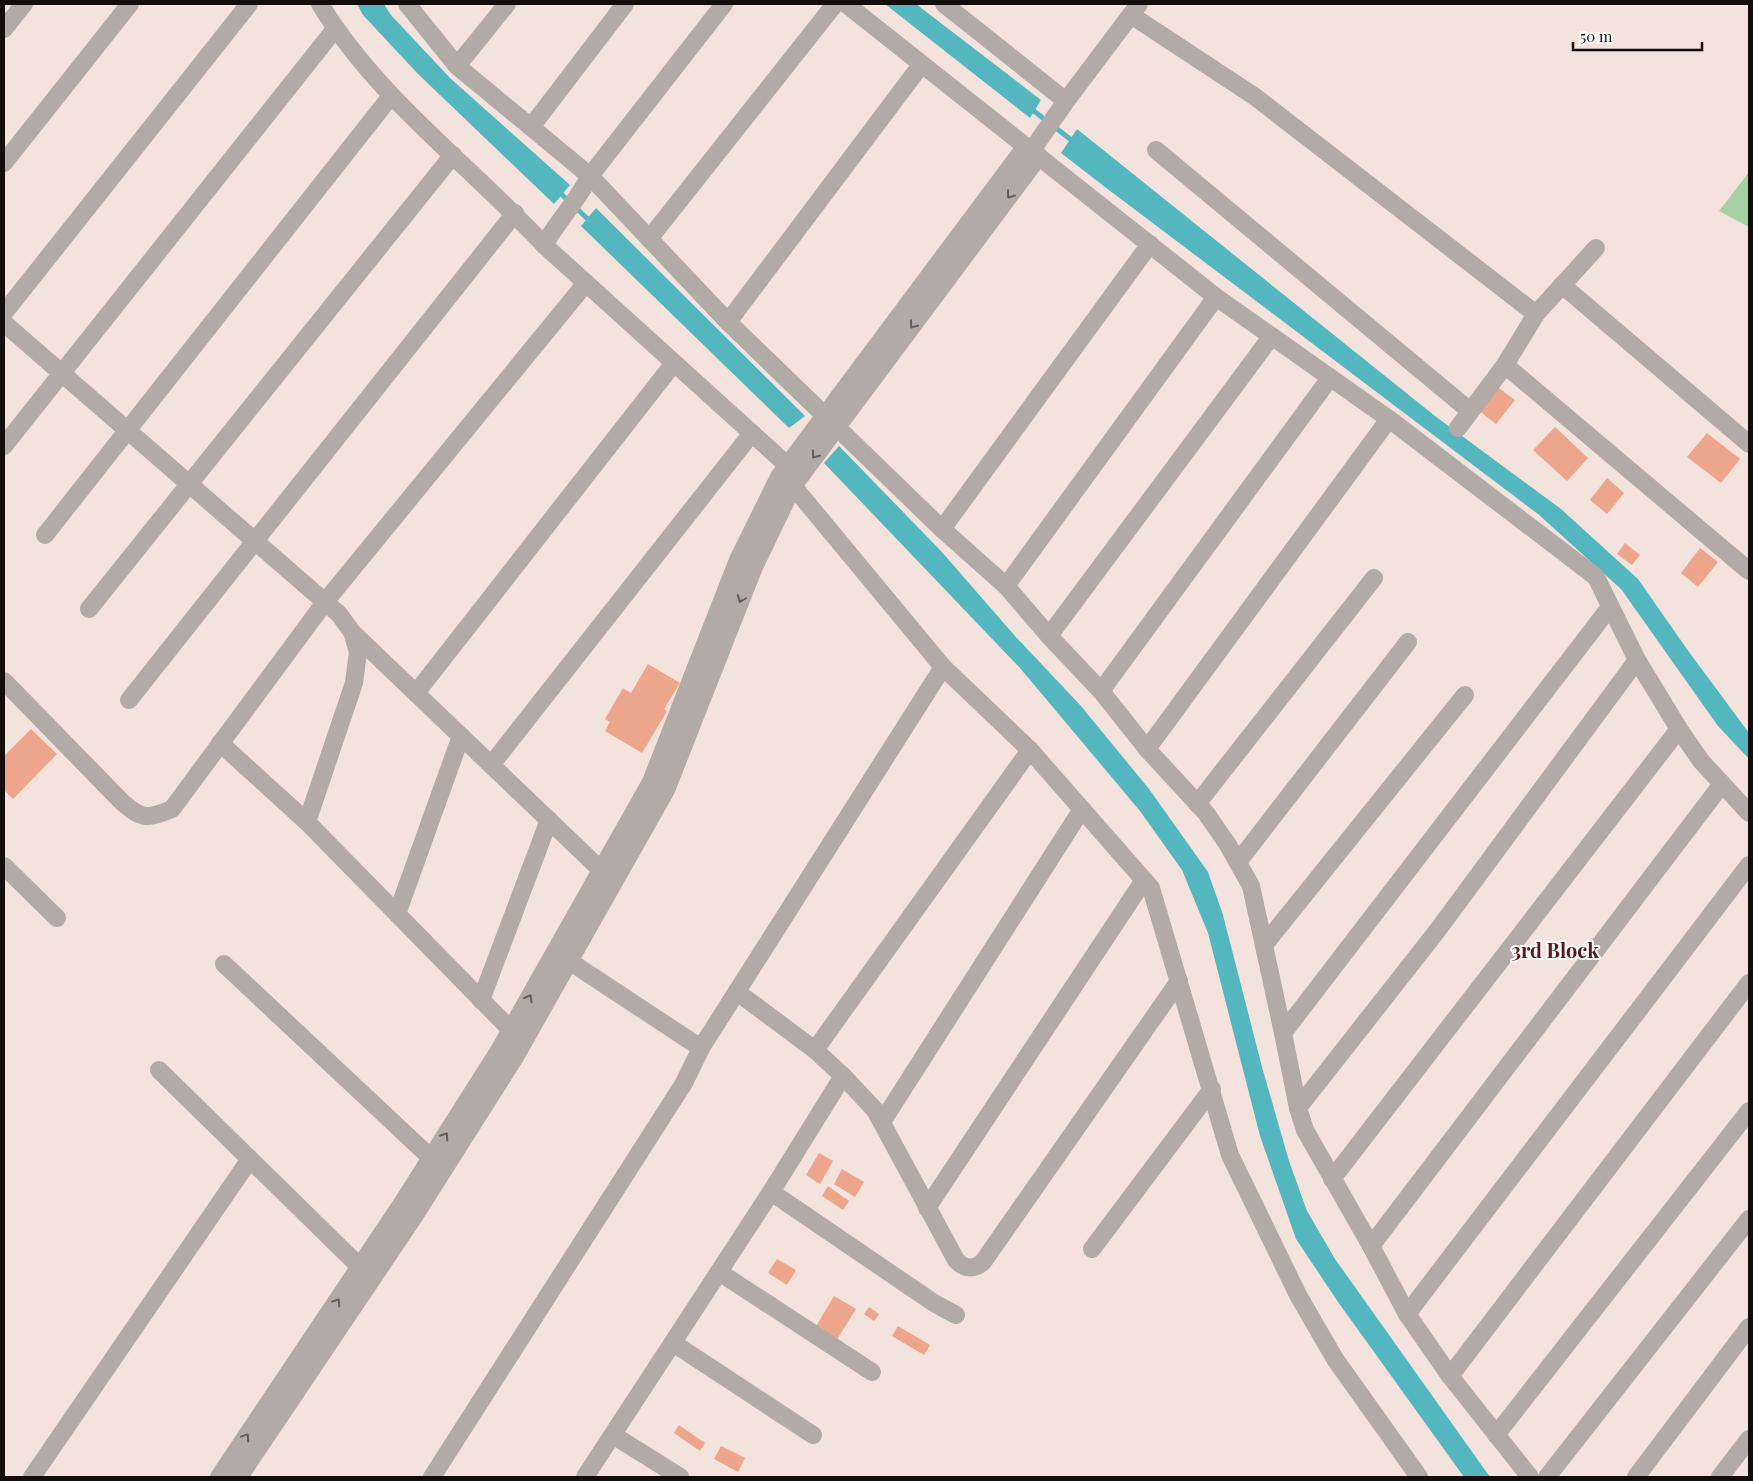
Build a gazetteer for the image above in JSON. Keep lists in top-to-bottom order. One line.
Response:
{"districts":["3rd Block"],"scale_bar":"50 m"}
